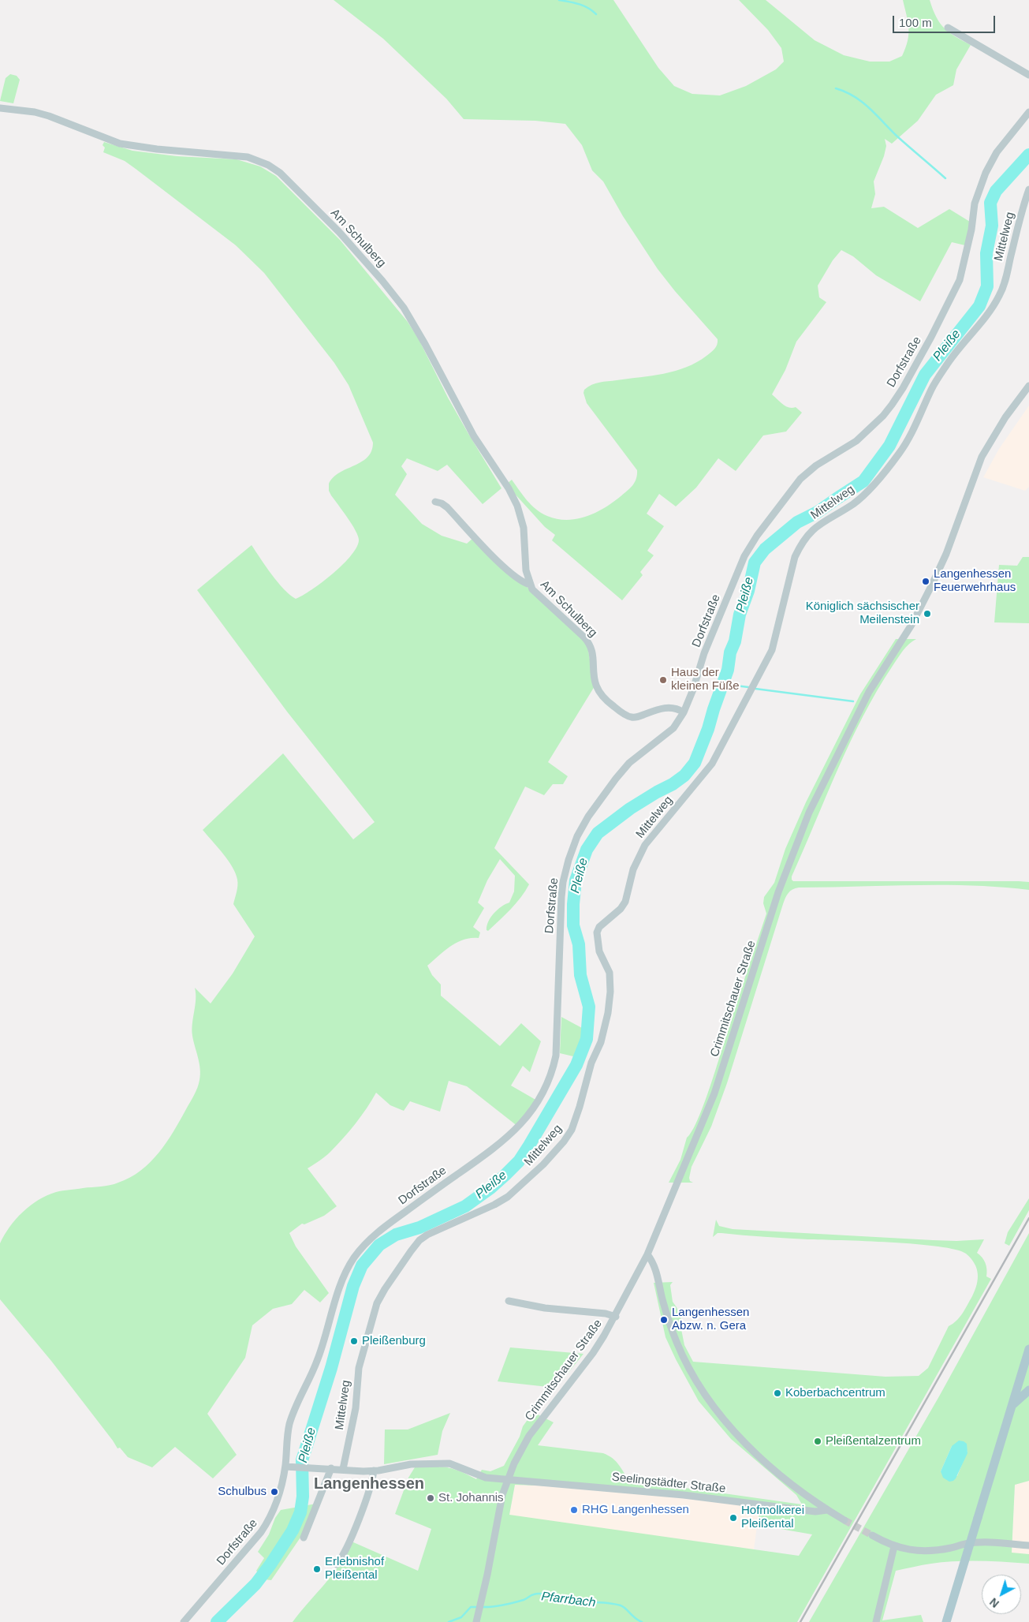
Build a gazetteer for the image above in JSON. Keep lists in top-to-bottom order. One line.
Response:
{"streets":{"street":["Mittelweg","Am Schulberg","Dorfstraße","Crimmitschauer Straße","Seelingstädter Straße"]},"crossings":[["Mittelweg","Seelingstädter Straße"],["Am Schulberg","Dorfstraße"],["Dorfstraße","Seelingstädter Straße"],["Crimmitschauer Straße","Seelingstädter Straße"]],"districts":["Langenhessen"],"water":["Pleiße","Pfarrbach"],"places":["Langenhessen Feuerwehrhaus","Königlich sächsischer Meilenstein","Haus der kleinen Füße","Langenhessen Abzw. n. Gera","Pleißenburg","Koberbachcentrum","Pleißentalzentrum","Schulbus","St. Johannis","RHG Langenhessen","Hofmolkerei Pleißental","Erlebnishof Pleißental"],"scale_bar":"100 m","north":"bottom left"}
